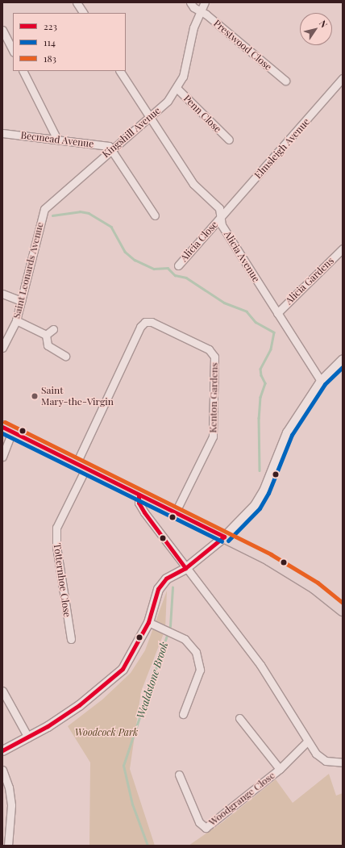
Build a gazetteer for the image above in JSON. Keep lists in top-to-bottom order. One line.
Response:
{"streets":{"street":["Prestwood Close","Penn Close","Kingshill Avenue","Becmead Avenue","Elmsleigh Avenue","Alicia Close","Alicia Avenue","Saint Leonards Avenue","Alicia Gardens","Kenton Gardens","Totternhoe Close","Woodgrange Close"]},"crossings":[["Prestwood Close","Kingshill Avenue"],["Penn Close","Kingshill Avenue"],["Kingshill Avenue","Becmead Avenue"],["Kingshill Avenue","Alicia Avenue"],["Kingshill Avenue","Saint Leonards Avenue"],["Elmsleigh Avenue","Alicia Close"],["Elmsleigh Avenue","Alicia Avenue"],["Alicia Close","Alicia Avenue"],["Alicia Avenue","Alicia Gardens"],["Kenton Gardens","Totternhoe Close"]],"water":["Wealdstone Brook"],"parks":["Woodcock Park"],"places":["Saint Mary-the-Virgin"],"lines":["transit line 114","transit line 183","transit line 223"],"legend":["223","114","183"],"north":"top right"}
